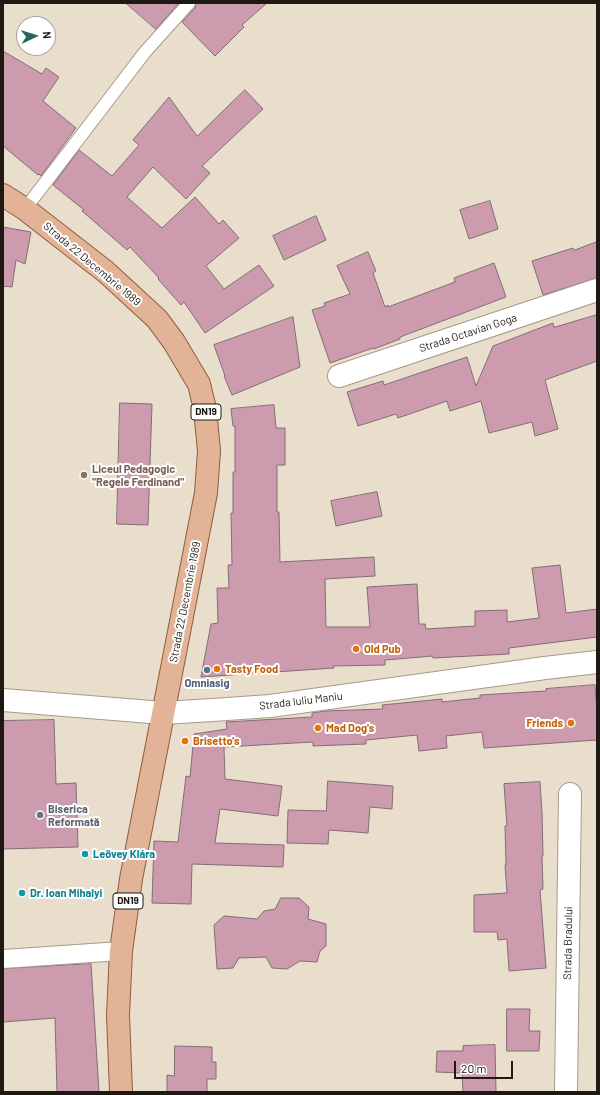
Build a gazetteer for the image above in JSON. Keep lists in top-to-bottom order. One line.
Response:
{"streets":{"main road":["Strada 22 Decembrie 1989","Strada Octavian Goga","DN19","Strada Iuliu Maniu","Strada Bradului"]},"crossings":[["Strada 22 Decembrie 1989","Strada Iuliu Maniu"]],"places":["Liceul Pedagogic \"Regele Ferdinand\"","Old Pub","Tasty Food","Omniasig","Friends","Mad Dog's","Brisetto's","Biserica Reformată","Leövey Klára","Dr. Ioan Mihalyi"],"scale_bar":"20 m","north":"right"}
